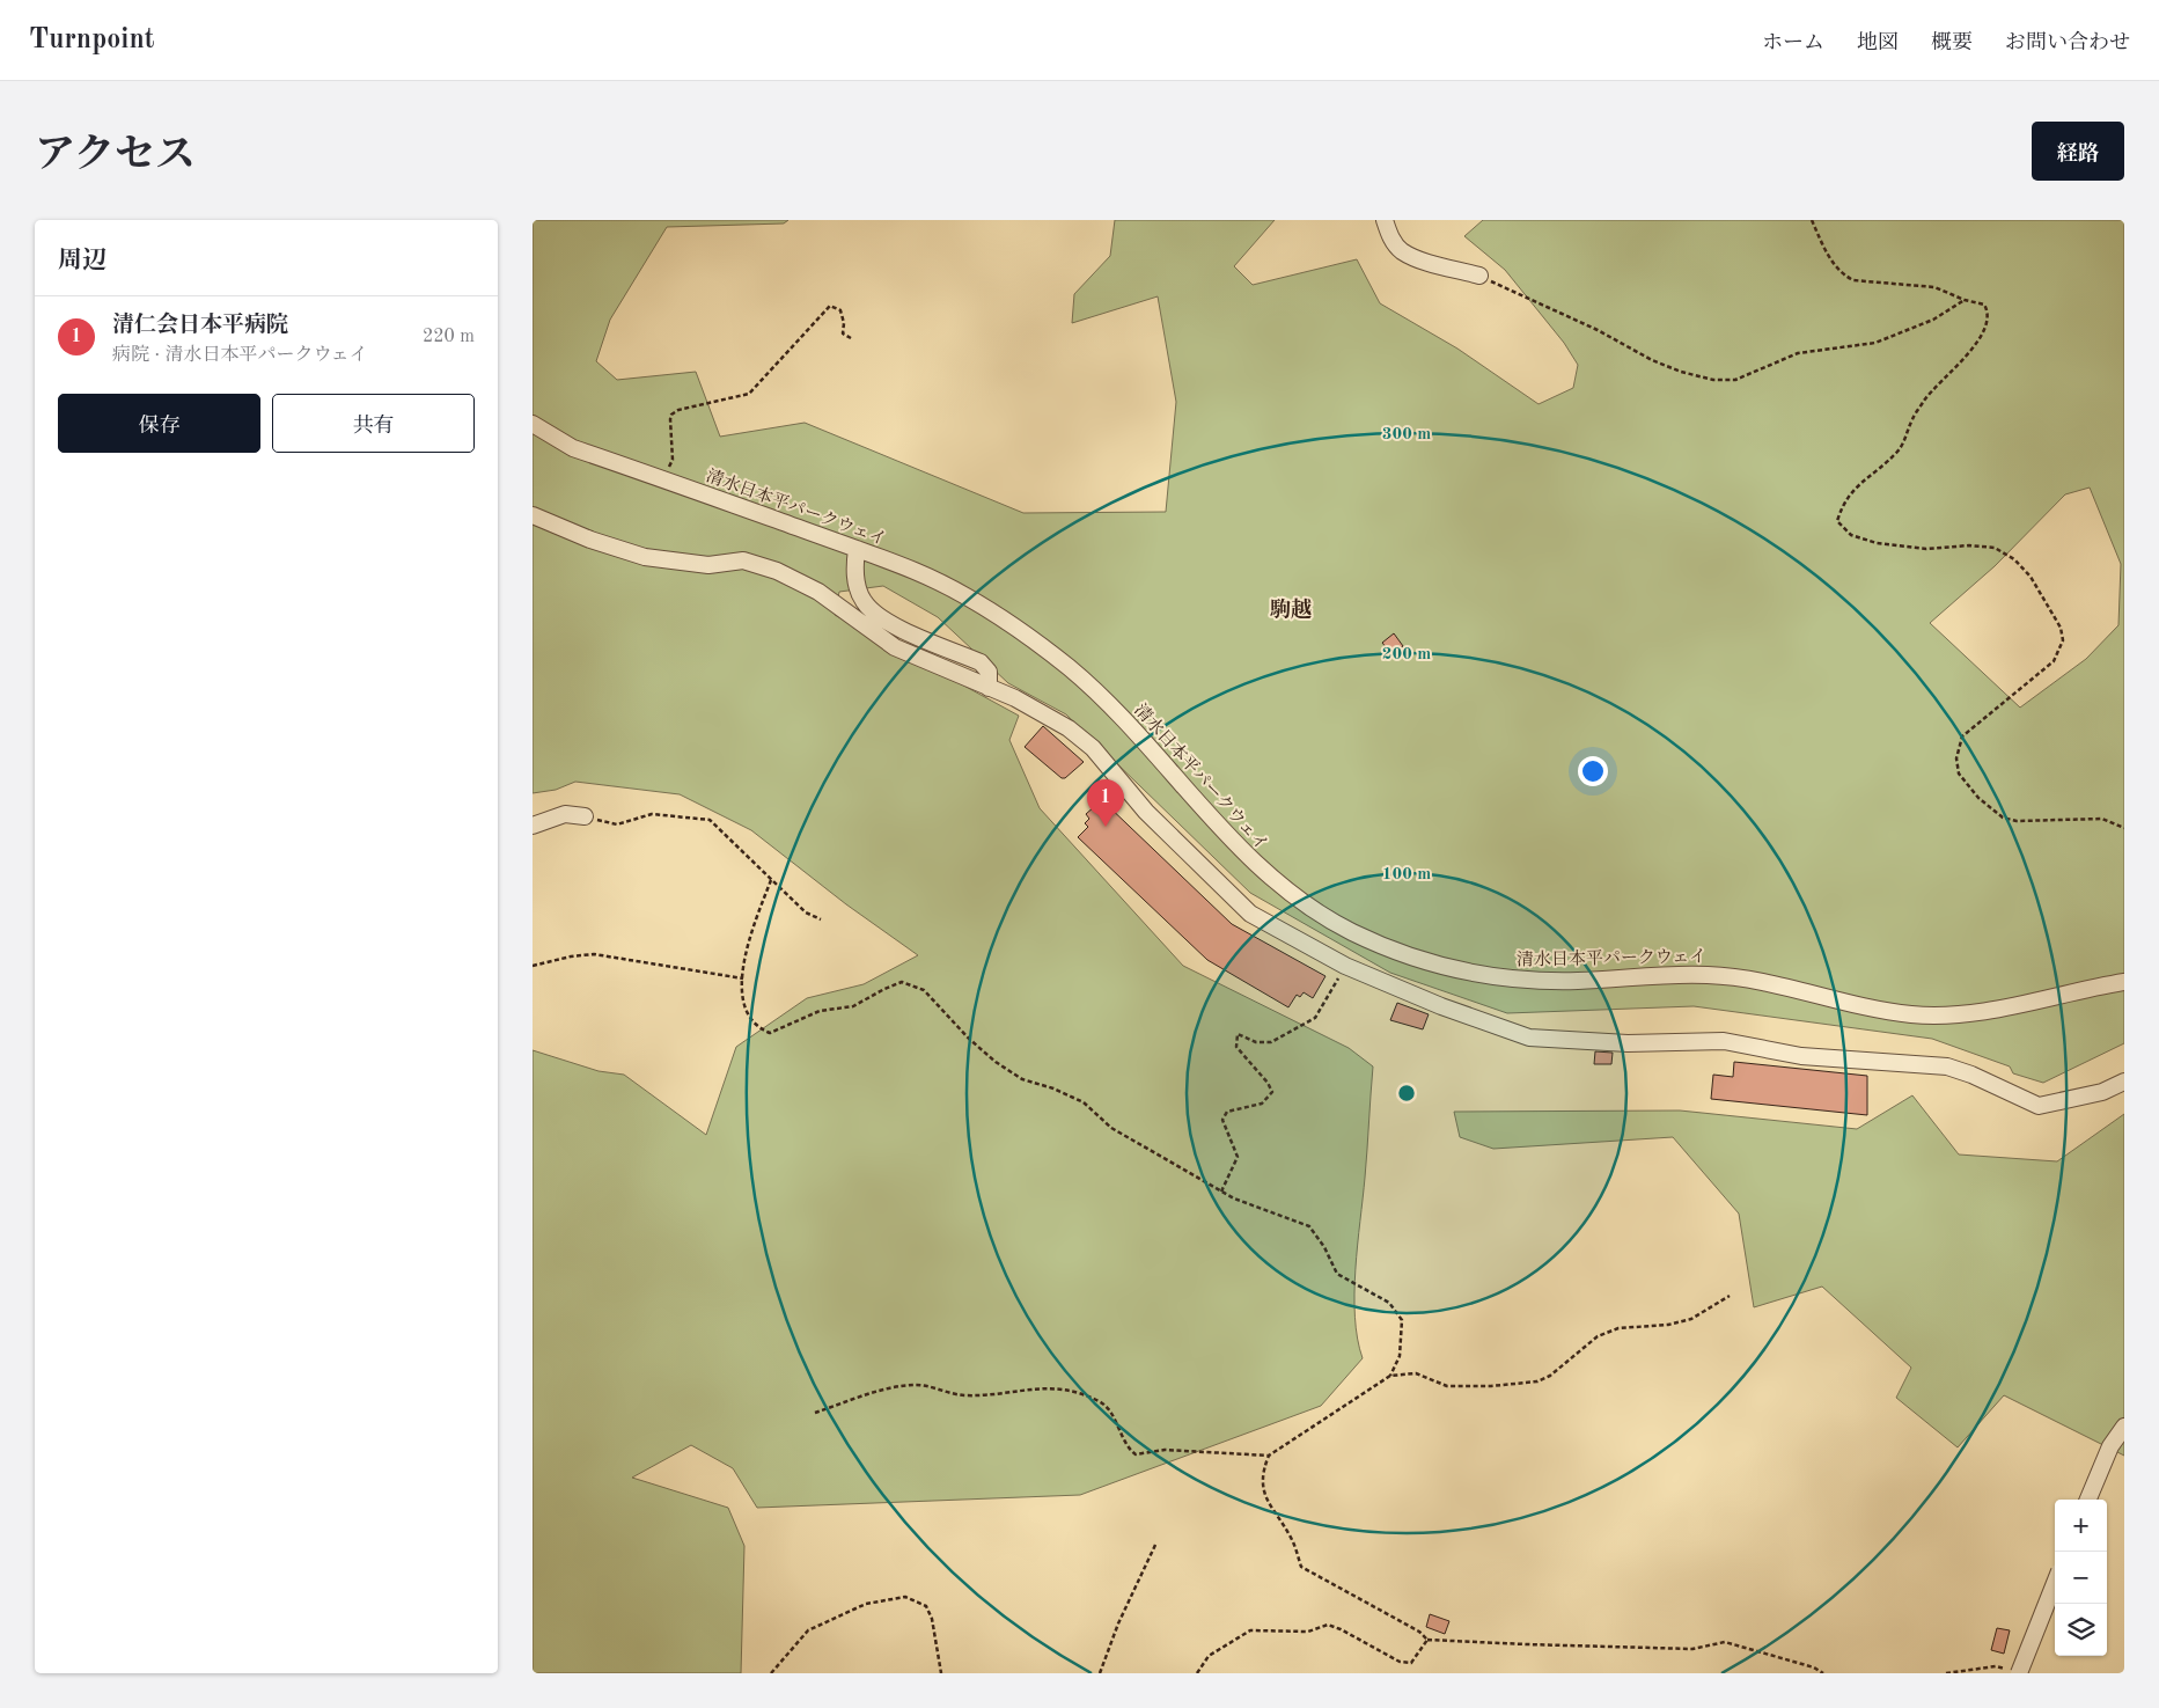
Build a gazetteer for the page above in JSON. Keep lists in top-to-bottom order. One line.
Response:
{"streets":{"street":["清水日本平パークウェイ"]},"districts":["駒越"],"page":{"header":"Turnpoint","nav":["ホーム","地図","概要","お問い合わせ"],"title":"アクセス","buttons":["経路",["保存","共有"]],"heading":"周辺","list":[{"mark":"1","name":"清仁会日本平病院","note":"病院 · 清水日本平パークウェイ","value":"220 m"}],"pins":"1","map_buttons":["+","−"]},"rings":["300 m","200 m","100 m"]}
